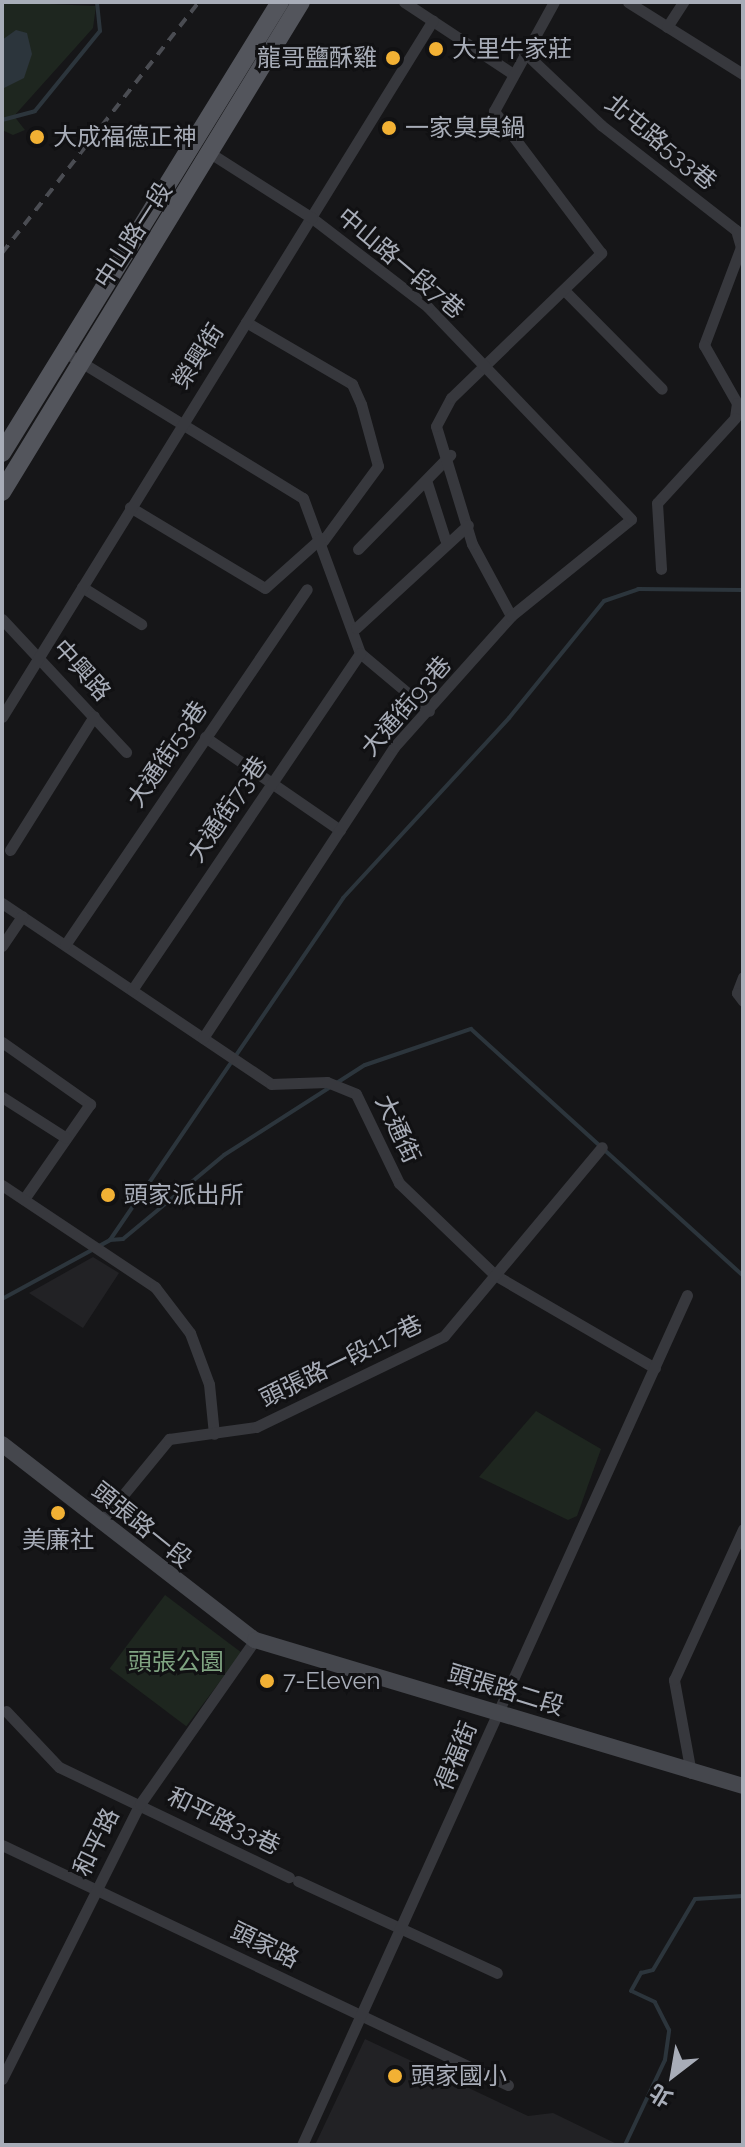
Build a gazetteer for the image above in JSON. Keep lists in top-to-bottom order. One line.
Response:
{"streets":{"main road":["中山路一段"],"street":["北屯路533巷","中山路一段7巷","榮興街","中興路","大通街93巷","大通街53巷","大通街73巷","大通街","頭張路一段117巷","頭張路一段","頭張路二段","得福街","和平路33巷","和平路","頭家路"]},"crossings":[["中山路一段","中山路一段7巷"],["中山路一段7巷","榮興街"],["中山路一段7巷","大通街93巷"],["榮興街","中興路"],["大通街93巷","大通街"],["大通街53巷","大通街"],["大通街73巷","大通街"],["大通街","頭張路一段117巷"],["大通街","得福街"],["頭張路一段117巷","頭張路一段"],["頭張路一段","頭張路二段"],["頭張路一段","和平路"],["頭張路二段","得福街"],["頭張路二段","和平路"],["得福街","和平路33巷"],["得福街","頭家路"],["和平路33巷","和平路"],["和平路","頭家路"]],"parks":["頭張公園"],"places":["大里牛家莊","龍哥鹽酥雞","一家臭臭鍋","大成福德正神","頭家派出所","美廉社","7-Eleven","頭家國小"],"north":"bottom left"}
